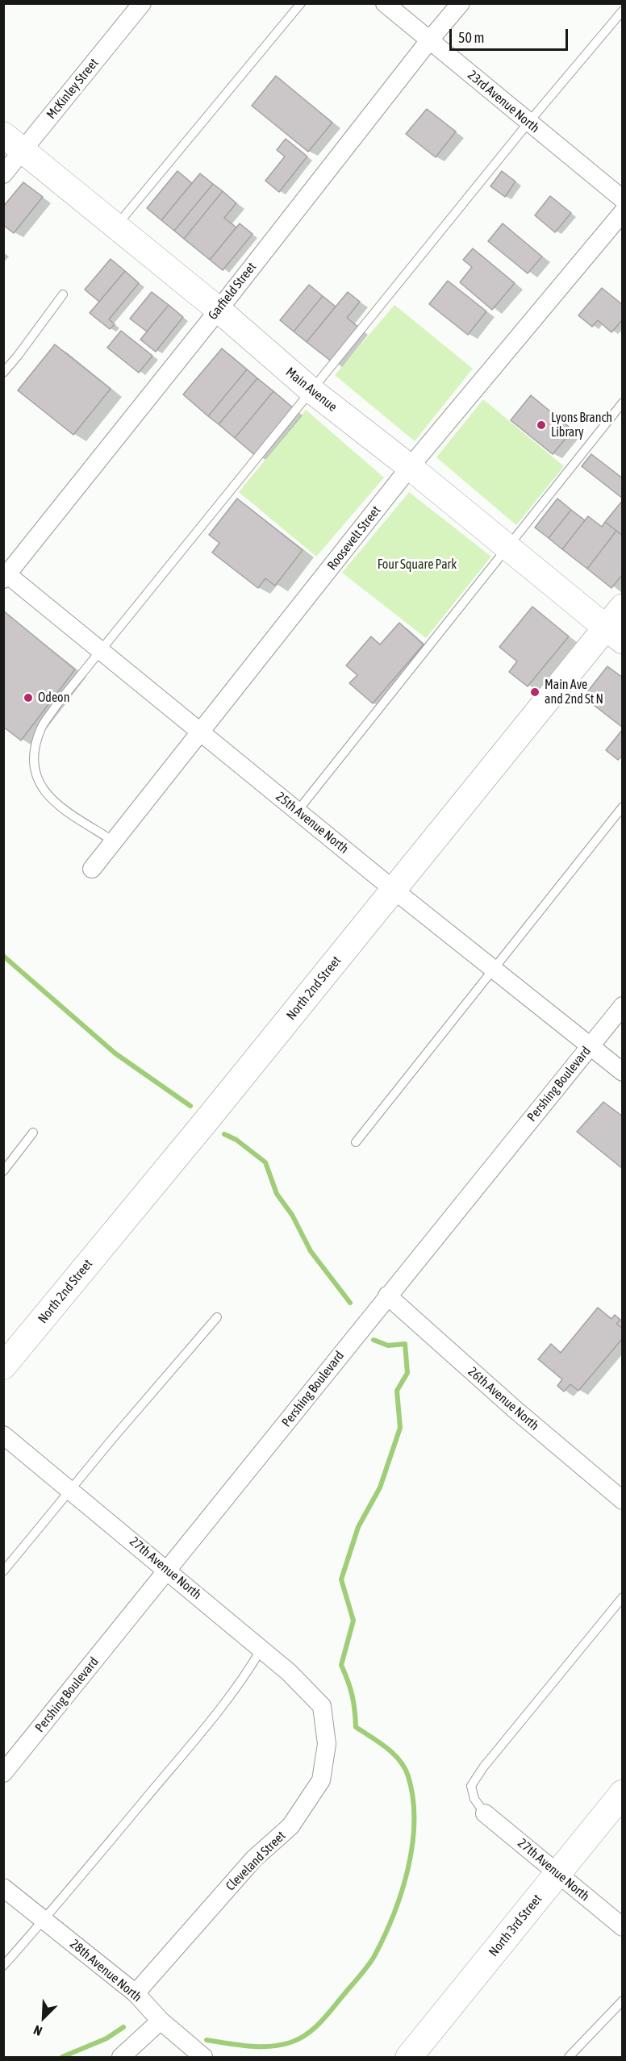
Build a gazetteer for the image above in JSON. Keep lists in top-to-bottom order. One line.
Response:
{"streets":{"main road":["North 3rd Street"],"street":["McKinley Street","23rd Avenue North","Garfield Street","Main Avenue","Roosevelt Street","25th Avenue North","North 2nd Street","Pershing Boulevard","26th Avenue North","27th Avenue North","Cleveland Street","28th Avenue North"]},"crossings":[["McKinley Street","Main Avenue"],["23rd Avenue North","Garfield Street"],["Garfield Street","Main Avenue"],["Garfield Street","25th Avenue North"],["Main Avenue","Roosevelt Street"],["Main Avenue","North 2nd Street"],["Roosevelt Street","25th Avenue North"],["25th Avenue North","North 2nd Street"],["25th Avenue North","Pershing Boulevard"],["Pershing Boulevard","26th Avenue North"],["Pershing Boulevard","27th Avenue North"],["27th Avenue North","Cleveland Street"],["27th Avenue North","North 3rd Street"],["Cleveland Street","28th Avenue North"]],"parks":["Four Square Park"],"places":["Lyons Branch Library","Main Ave and 2nd St N","Odeon"],"scale_bar":"50 m","north":"bottom left"}
